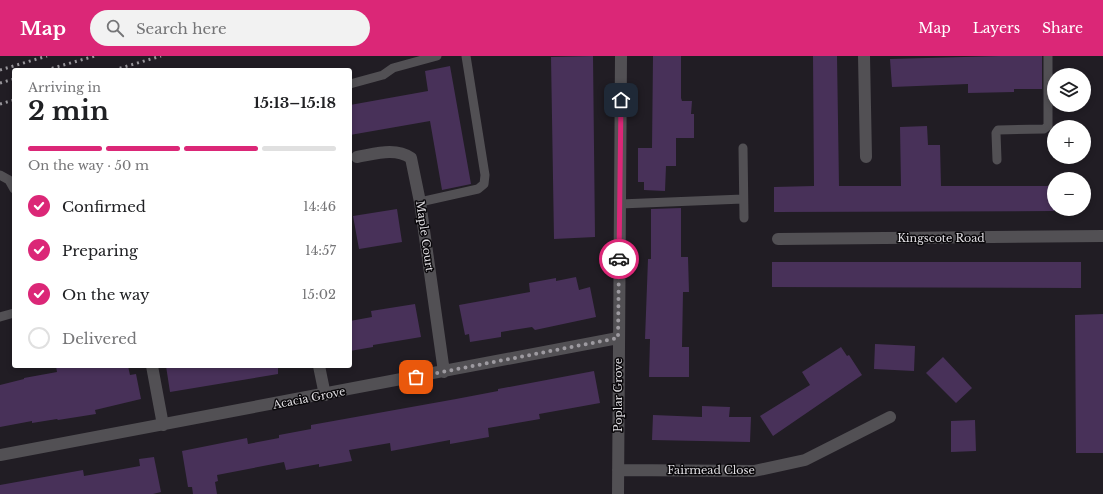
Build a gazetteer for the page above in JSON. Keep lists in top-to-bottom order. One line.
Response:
{"streets":{"street":["Maple Court","Kingscote Road","Poplar Grove","Acacia Grove","Fairmead Close"]},"crossings":[["Maple Court","Acacia Grove"],["Poplar Grove","Acacia Grove"],["Poplar Grove","Fairmead Close"]],"page":{"header":"Map","search":"Search here","nav":["Map","Layers","Share"],"map_buttons":["+","−"],"heading":["2 min","Arriving in","15:13–15:18"],"bar":"On the way · 50 m","list":[["Confirmed","14:46"],["Preparing","14:57"],["On the way","15:02"],"Delivered"]}}
